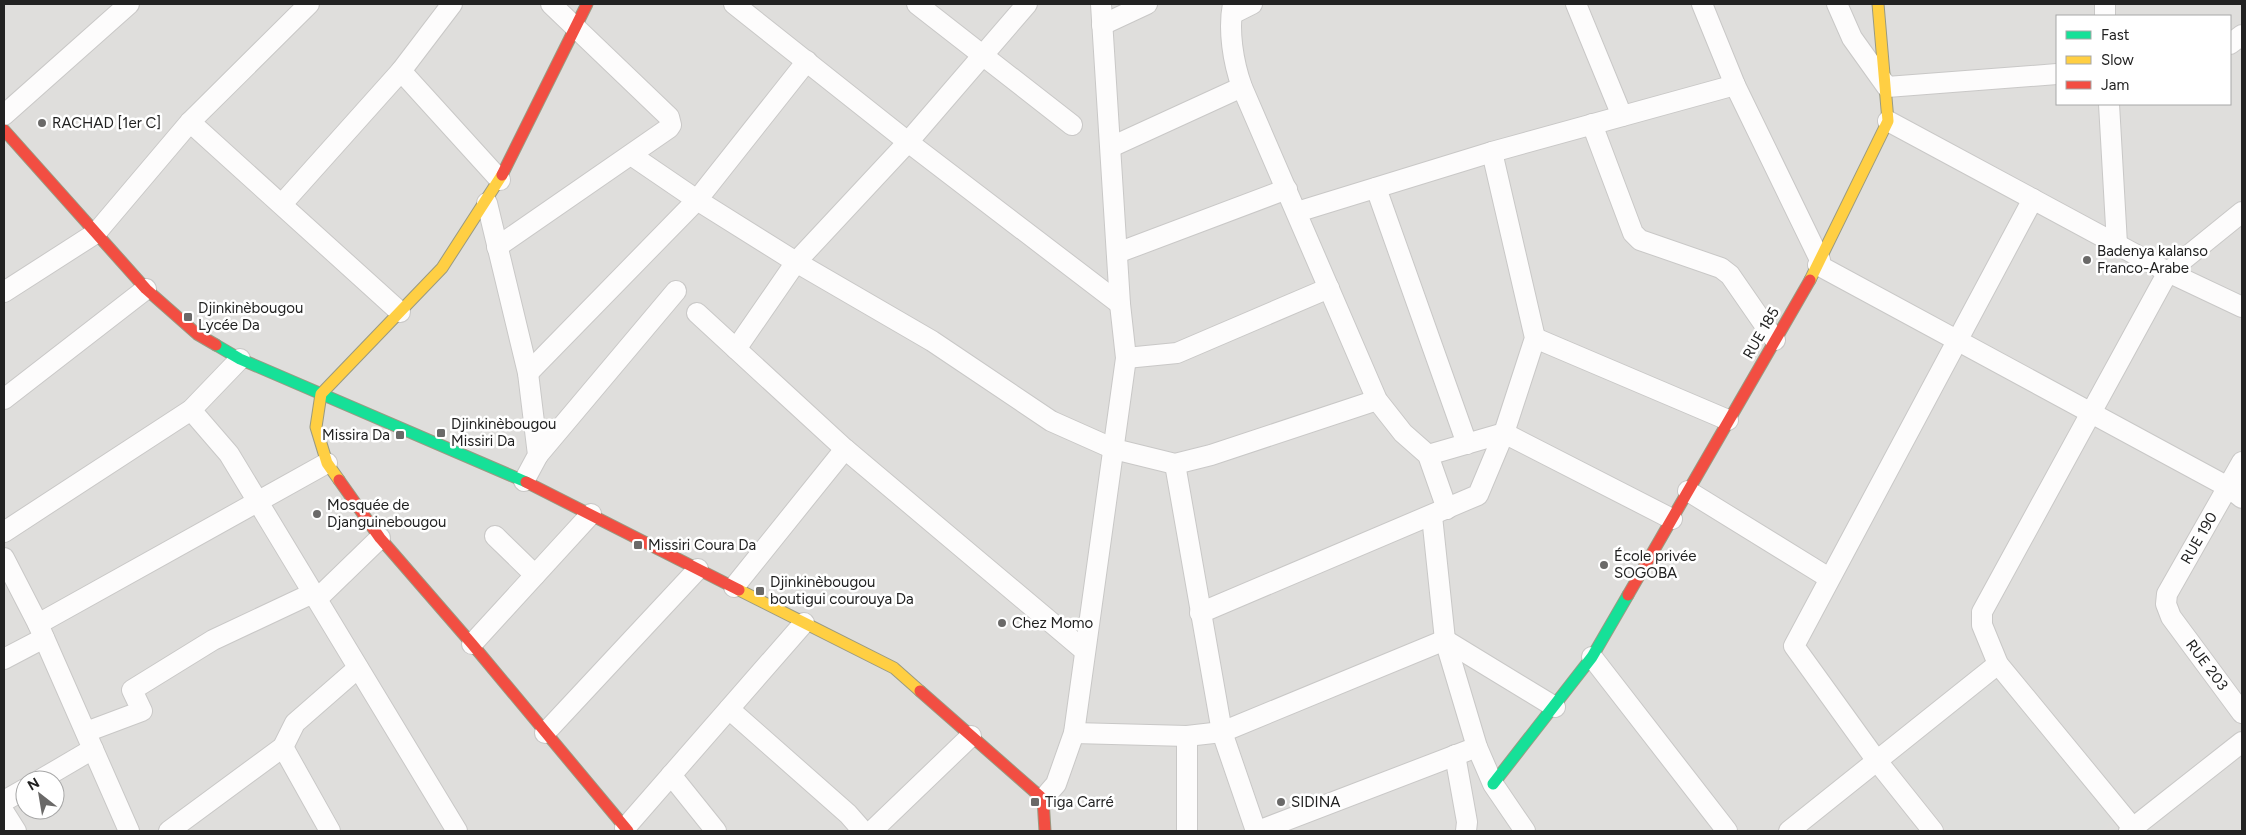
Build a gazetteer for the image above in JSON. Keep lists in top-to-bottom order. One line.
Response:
{"streets":{"street":["RUE 185","RUE 190","RUE 203"]},"crossings":[["RUE 190","RUE 203"]],"places":{"other":["RACHAD [1er C]","Badenya kalanso Franco-Arabe","Mosquée de Djanguinebougou","École privée SOGOBA","Chez Momo","SIDINA"],"transit":["Djinkinèbougou Lycée Da","Djinkinèbougou Missiri Da","Missira Da","Missiri Coura Da","Djinkinèbougou boutigui courouya Da","Tiga Carré"]},"legend":["Fast","Slow","Jam"],"north":"top left"}
